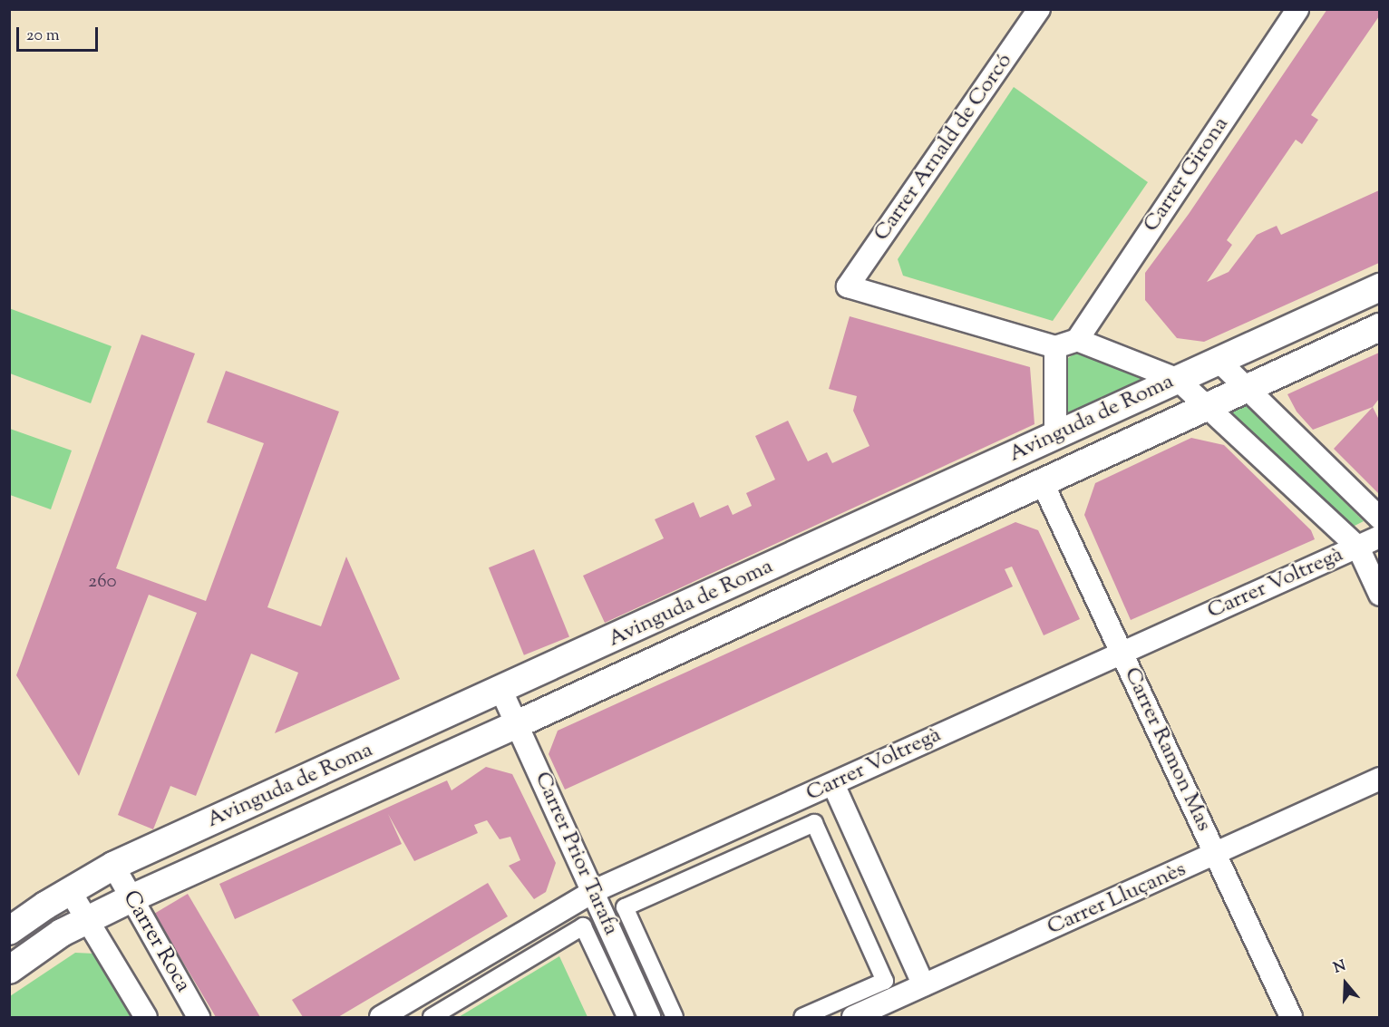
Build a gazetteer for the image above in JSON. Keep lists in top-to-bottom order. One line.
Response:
{"streets":{"street":["Carrer Arnald de Corcó","Carrer Girona","Avinguda de Roma","Carrer Voltregà","Carrer Ramon Mas","Carrer Prior Tarafa","Carrer Lluçanès","Carrer Roca"]},"crossings":[["Avinguda de Roma","Carrer Ramon Mas"],["Avinguda de Roma","Carrer Prior Tarafa"],["Avinguda de Roma","Carrer Roca"],["Carrer Voltregà","Carrer Ramon Mas"],["Carrer Voltregà","Carrer Prior Tarafa"],["Carrer Ramon Mas","Carrer Lluçanès"]],"house_numbers":["260"],"scale_bar":"20 m","north":"top"}
